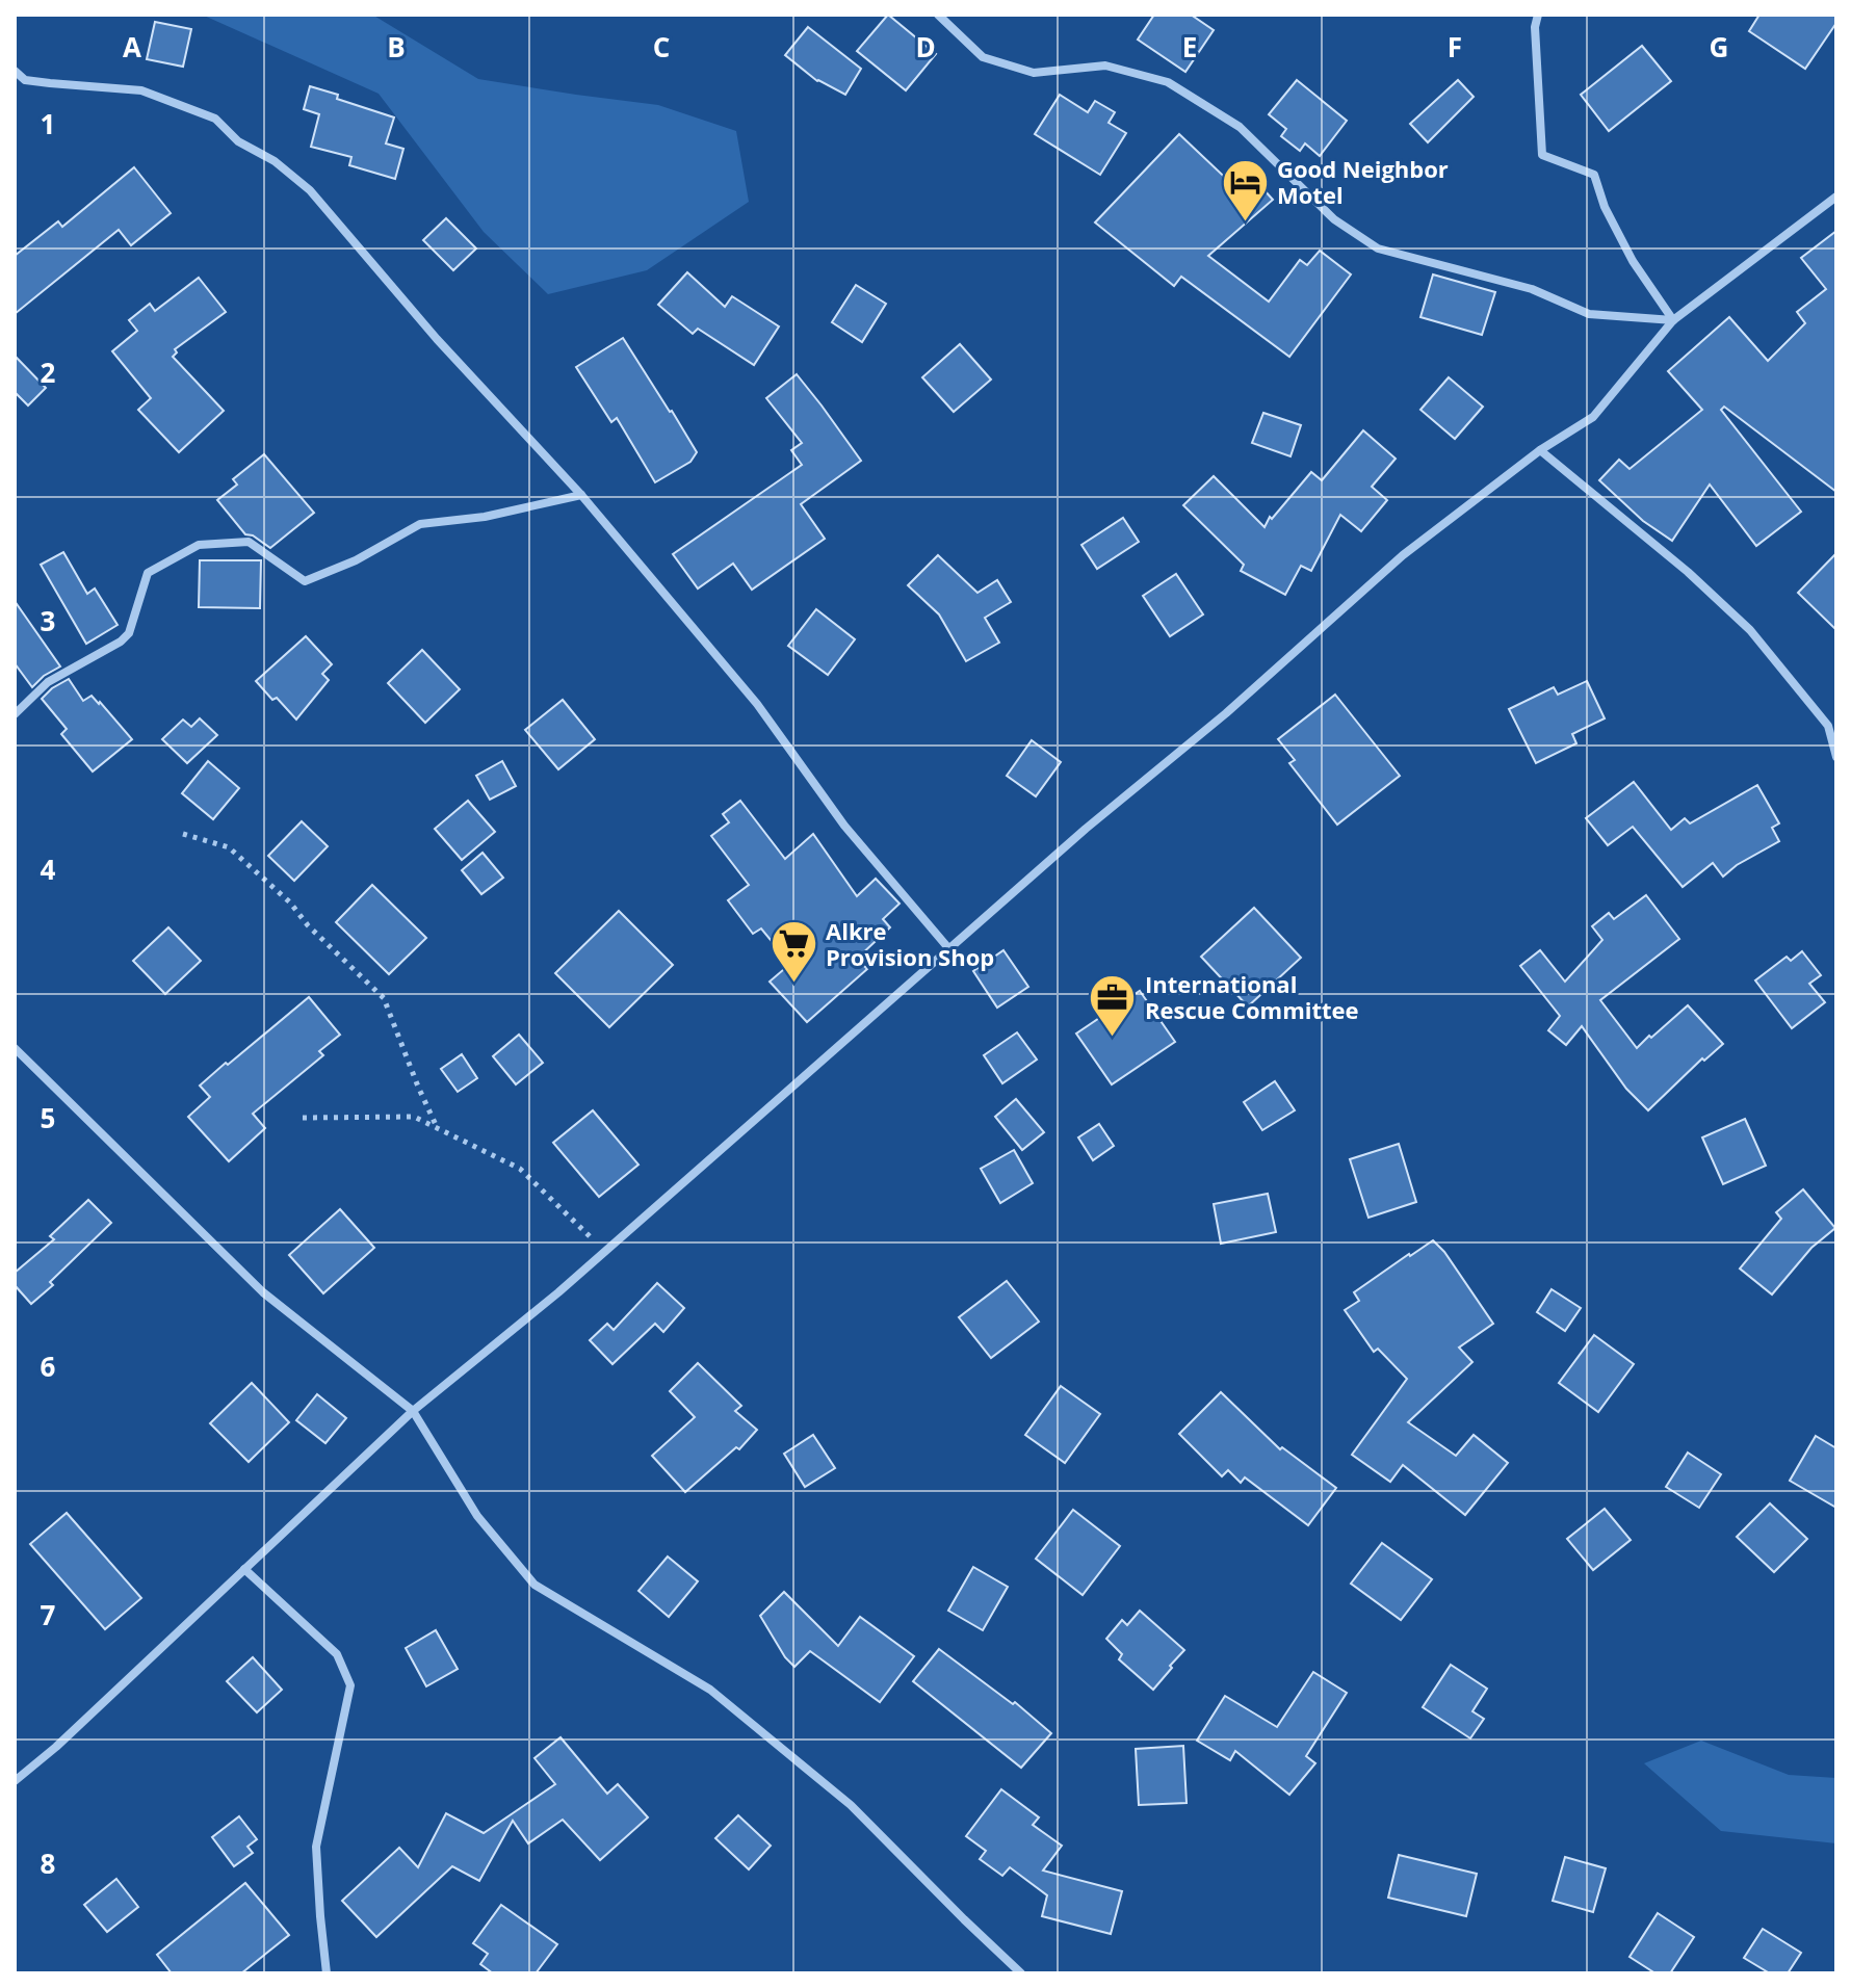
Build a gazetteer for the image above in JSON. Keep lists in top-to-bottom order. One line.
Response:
{"places":{"hotel":["Good Neighbor Motel"],"supermarket":["Alkre Provision Shop"],"office":["International Rescue Committee"]},"grid":{"columns":["A","B","C","D","E","F","G"],"rows":["1","2","3","4","5","6","7","8"]}}
